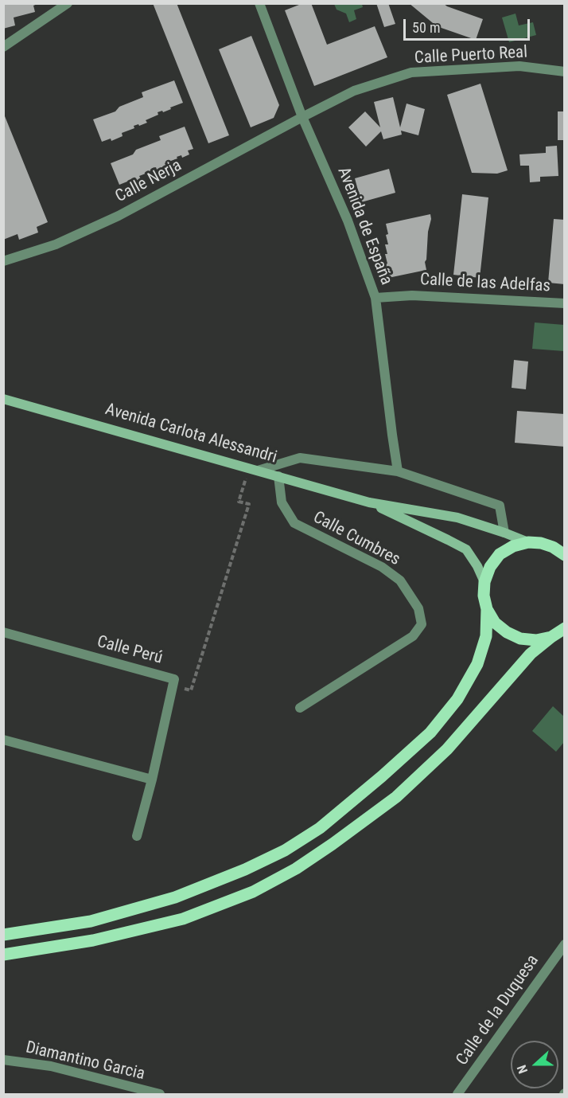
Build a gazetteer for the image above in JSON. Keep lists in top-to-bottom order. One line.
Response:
{"streets":{"main road":["Avenida Carlota Alessandri"],"street":["Calle Puerto Real","Calle Nerja","Avenida de España","Calle de las Adelfas","Calle Cumbres","Calle Perú","Calle de la Duquesa","Diamantino Garcia"]},"crossings":[["Calle Puerto Real","Calle Nerja"],["Calle Puerto Real","Avenida de España"],["Calle Nerja","Avenida de España"],["Avenida de España","Calle de las Adelfas"],["Avenida Carlota Alessandri","Calle Cumbres"]],"scale_bar":"50 m","north":"left"}
